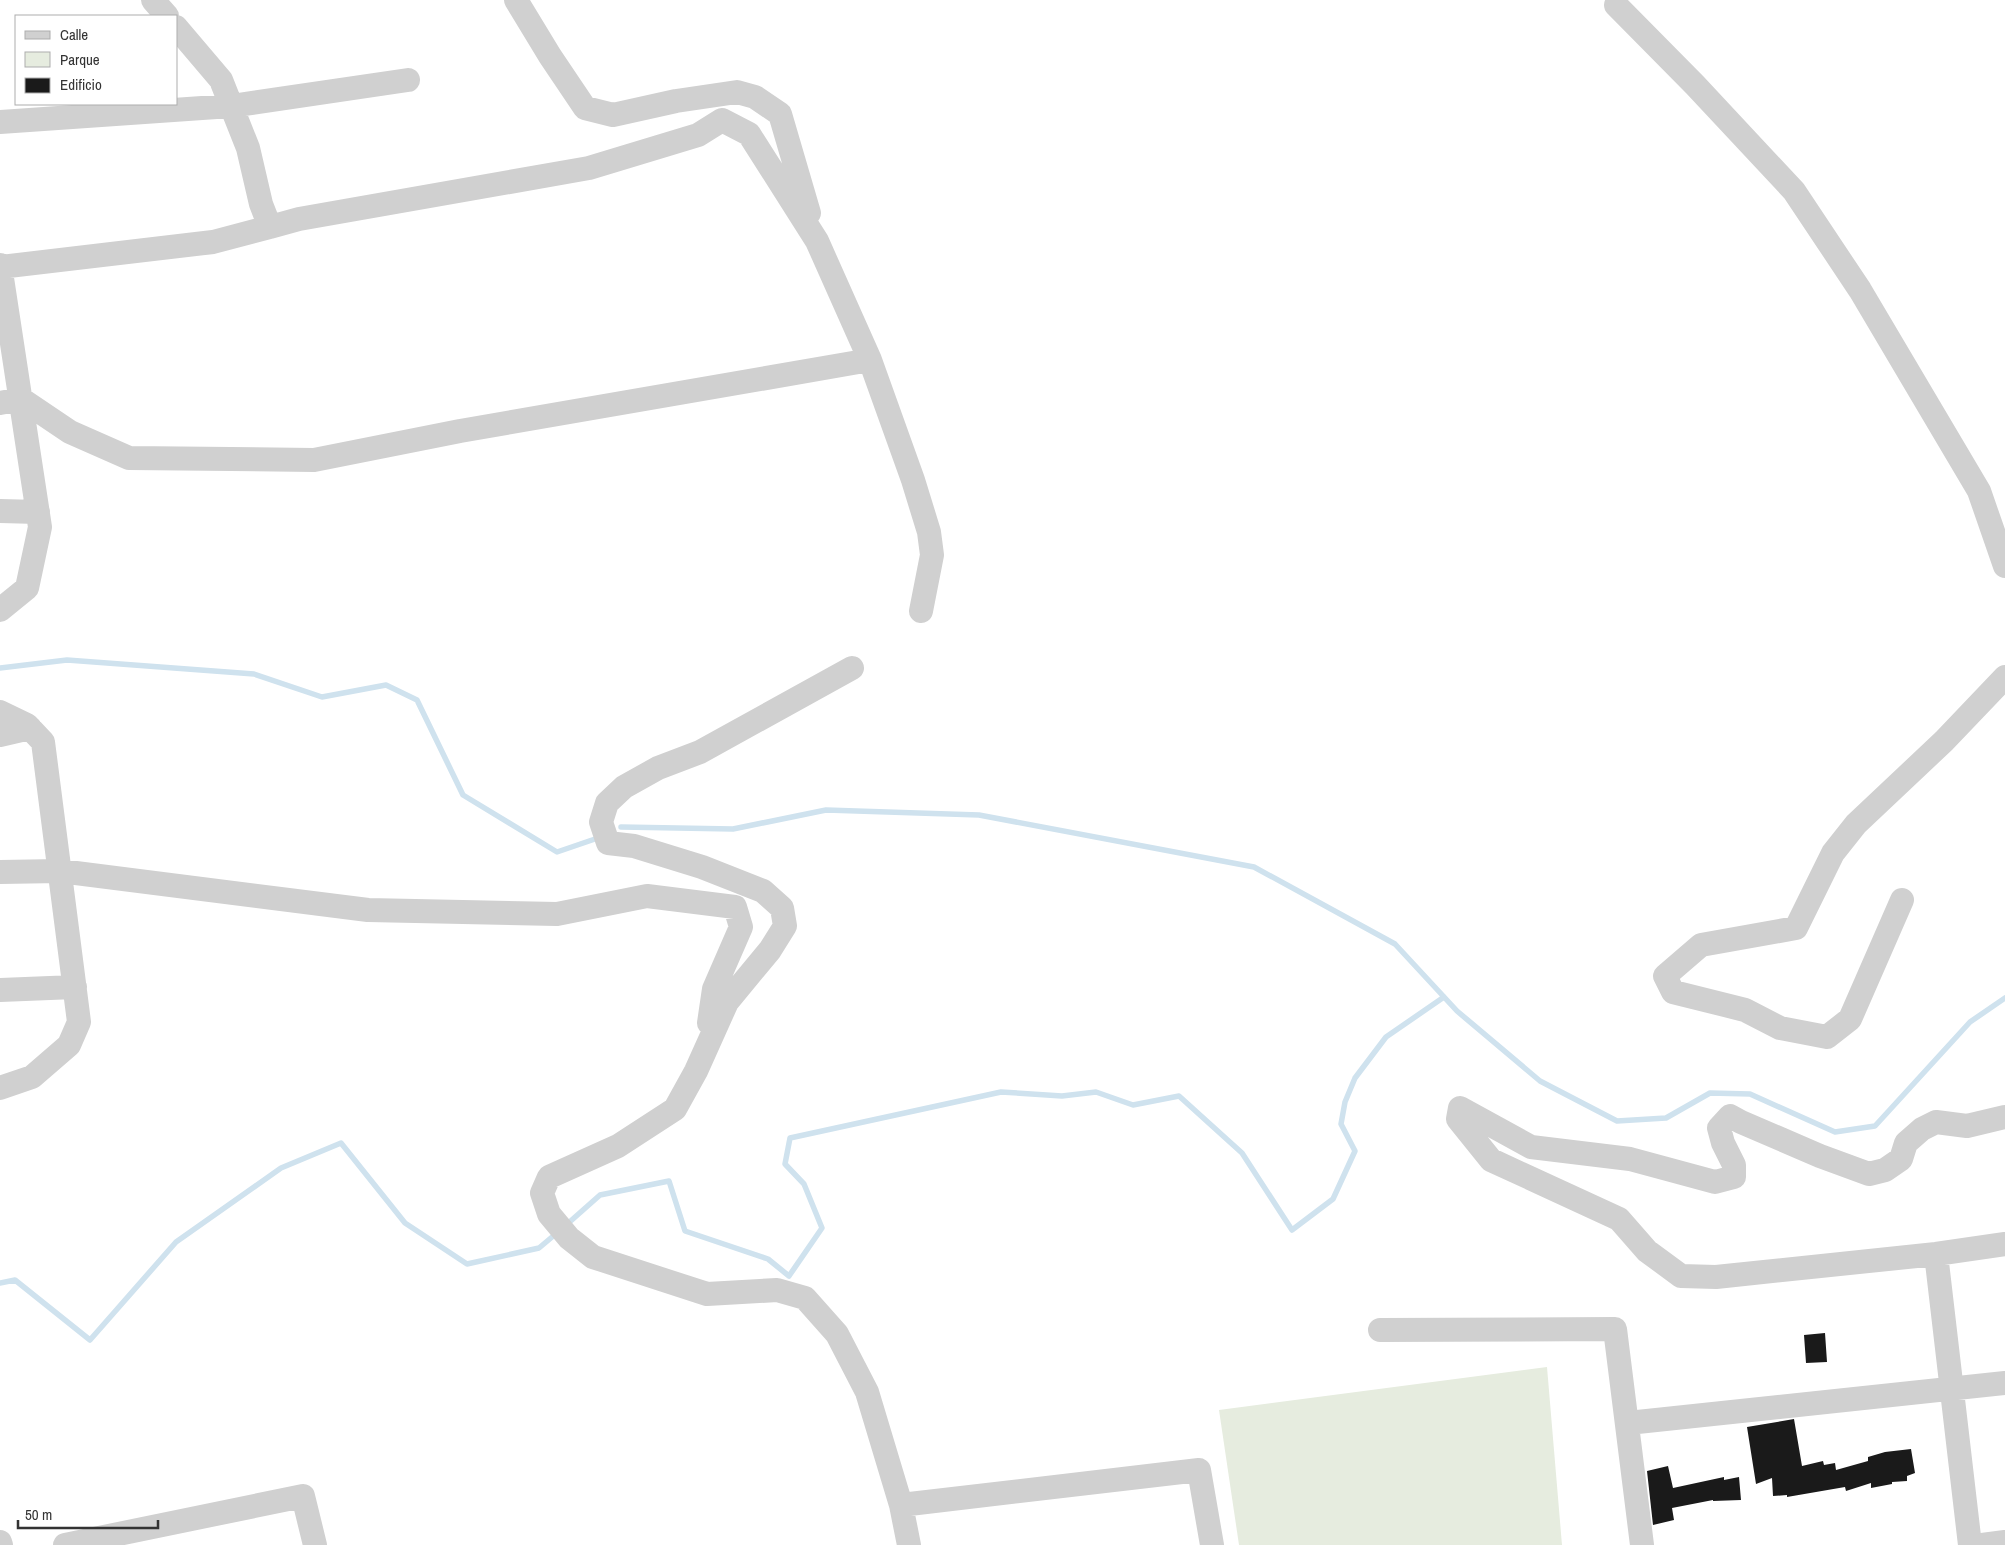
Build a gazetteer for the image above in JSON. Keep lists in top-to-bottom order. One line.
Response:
{"legend":["Calle","Parque","Edificio"],"scale_bar":"50 m"}
